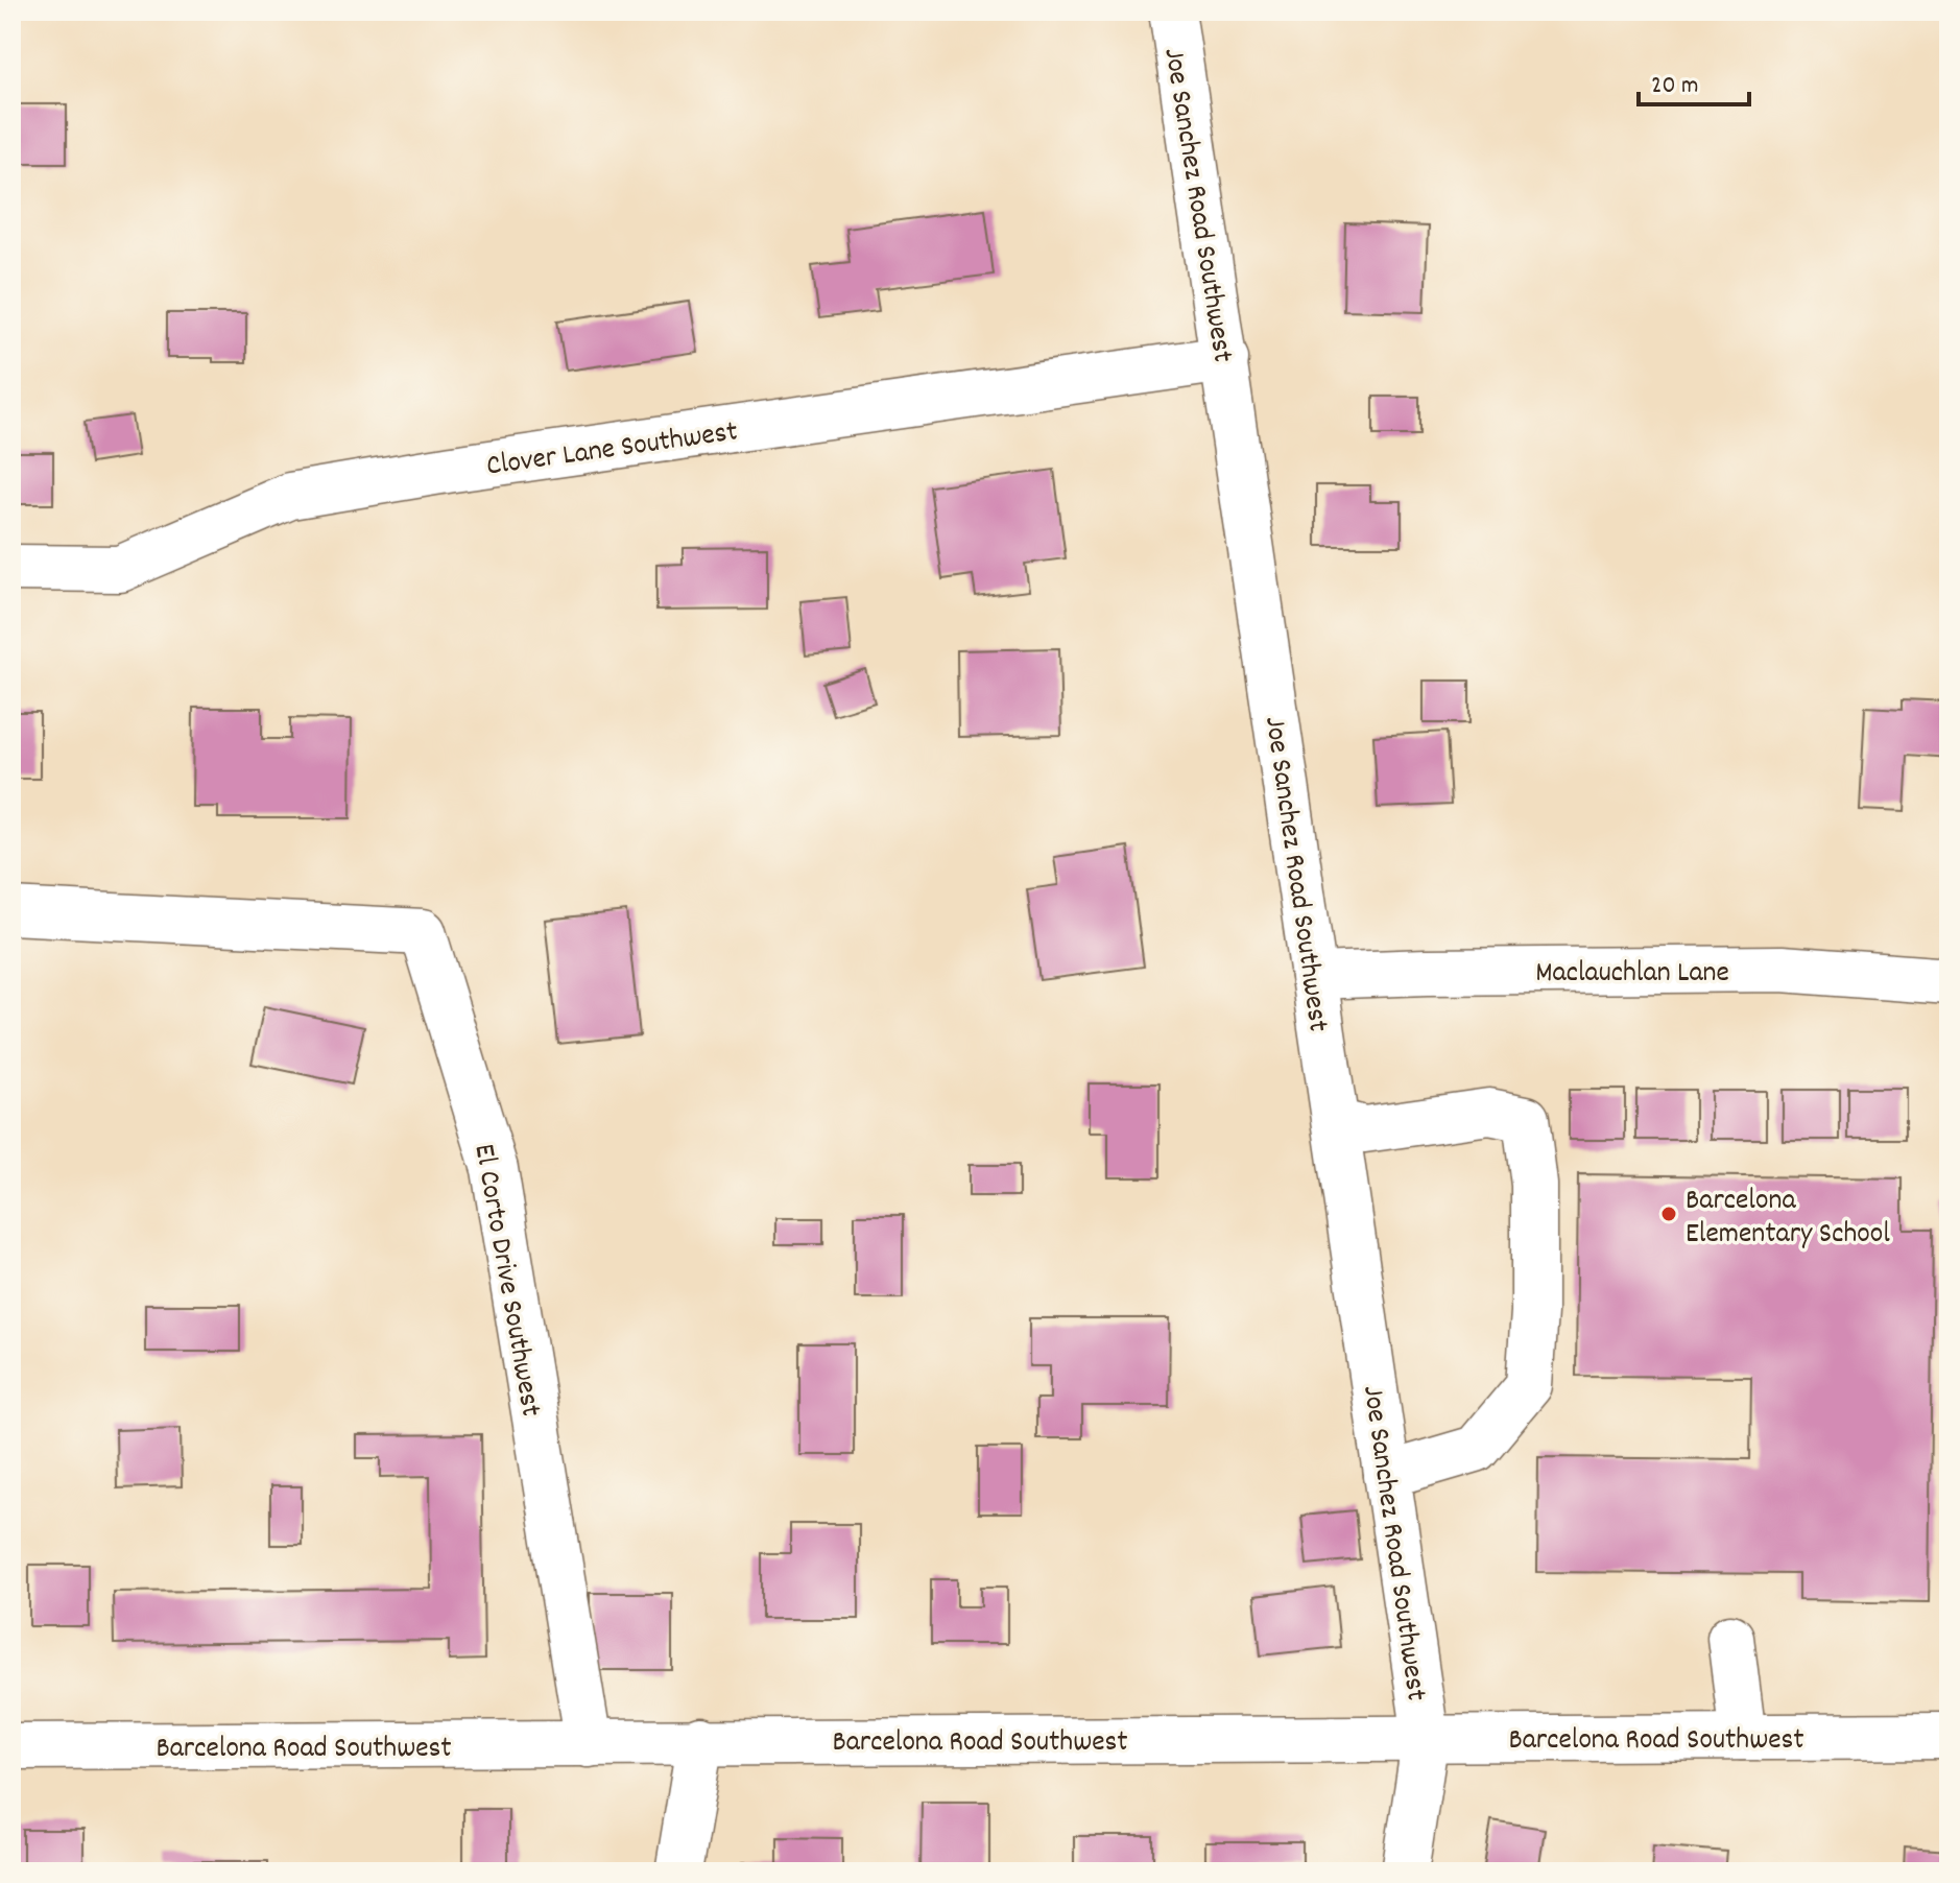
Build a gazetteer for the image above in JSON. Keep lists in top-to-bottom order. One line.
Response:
{"streets":{"street":["Joe Sanchez Road Southwest","Clover Lane Southwest","Maclauchlan Lane","El Corto Drive Southwest","Barcelona Road Southwest"]},"crossings":[["Joe Sanchez Road Southwest","Clover Lane Southwest"],["Joe Sanchez Road Southwest","Maclauchlan Lane"],["Joe Sanchez Road Southwest","Barcelona Road Southwest"],["El Corto Drive Southwest","Barcelona Road Southwest"]],"places":["Barcelona Elementary School"],"scale_bar":"20 m"}
